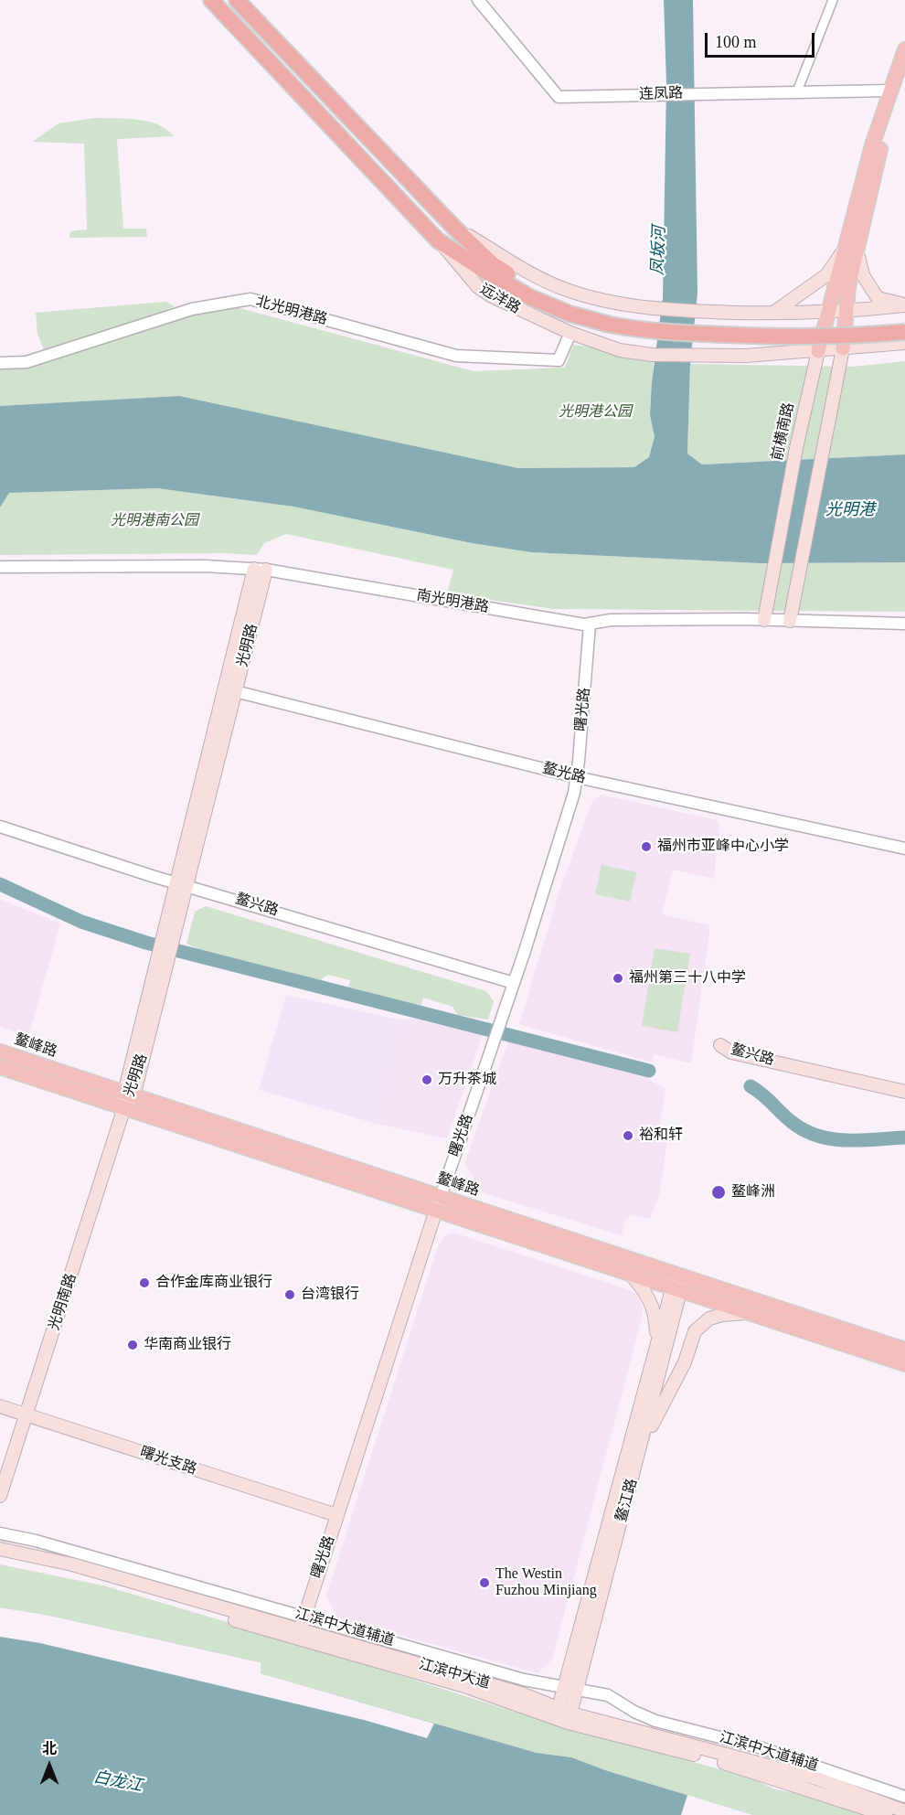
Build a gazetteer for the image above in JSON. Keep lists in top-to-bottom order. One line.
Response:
{"streets":{"highway":["远洋路"],"main road":["前横南路","光明路","曙光路","鳌兴路","鳌峰路","光明南路","曙光支路","鳌江路","江滨中大道"],"street":["连凤路","北光明港路","南光明港路","鳌光路","江滨中大道辅道"]},"crossings":[["连凤路","前横南路"],["远洋路","北光明港路"],["远洋路","前横南路"],["前横南路","南光明港路"],["南光明港路","光明路"],["南光明港路","曙光路"],["光明路","鳌光路"],["光明路","鳌兴路"],["光明路","鳌峰路"],["光明路","光明南路"],["曙光路","鳌光路"],["曙光路","鳌兴路"],["曙光路","鳌峰路"],["曙光路","曙光支路"],["曙光路","江滨中大道辅道"],["曙光路","江滨中大道"],["鳌峰路","光明南路"],["鳌峰路","鳌江路"],["光明南路","曙光支路"],["鳌江路","江滨中大道辅道"],["鳌江路","江滨中大道"]],"water":["凤坂河","光明港","白龙江"],"parks":["光明港公园","光明港南公园"],"places":["福州市亚峰中心小学","福州第三十八中学","万升茶城","裕和轩","鳌峰洲","合作金库商业银行","台湾银行","华南商业银行","The Westin Fuzhou Minjiang"],"scale_bar":"100 m","north":"top"}
